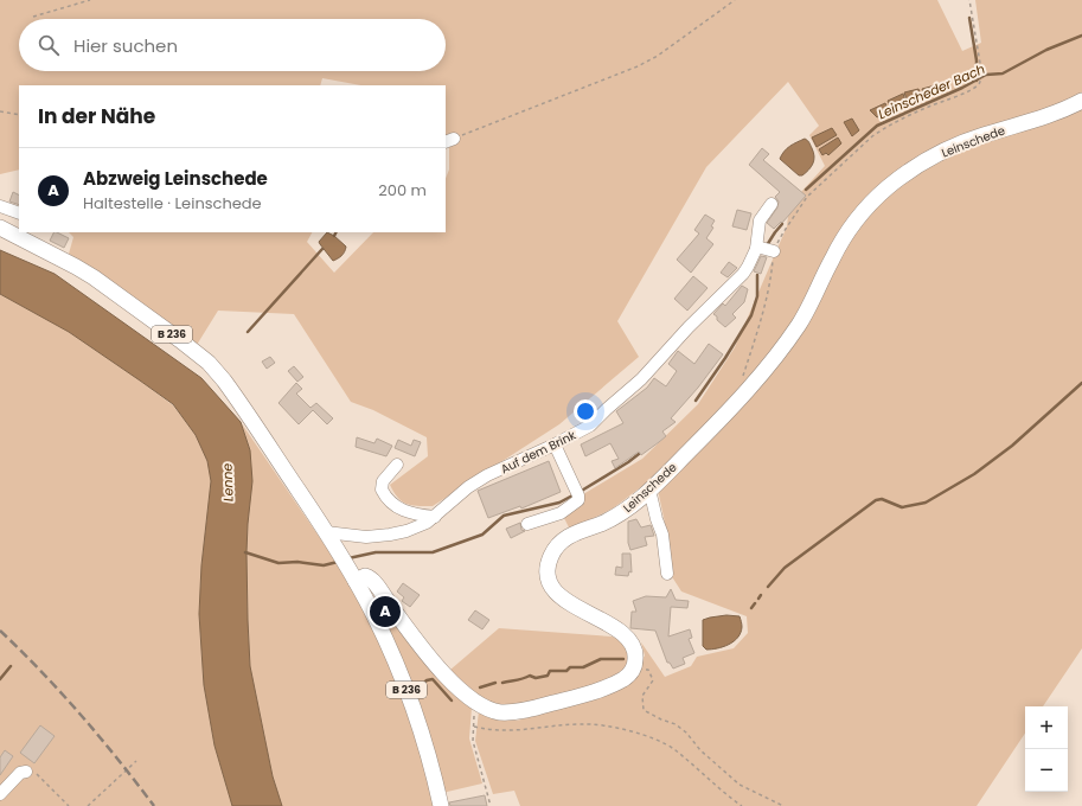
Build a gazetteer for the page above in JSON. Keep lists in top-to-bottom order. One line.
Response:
{"streets":{"main road":["Leinschede","B 236"],"street":["Auf dem Brink"]},"crossings":[["B 236","Auf dem Brink"]],"water":["Leinscheder Bach","Lenne"],"page":{"search":"Hier suchen","heading":"In der Nähe","list":[{"mark":"A","name":"Abzweig Leinschede","note":"Haltestelle · Leinschede","value":"200 m"}],"pins":"A","map_buttons":["+","−"]}}
